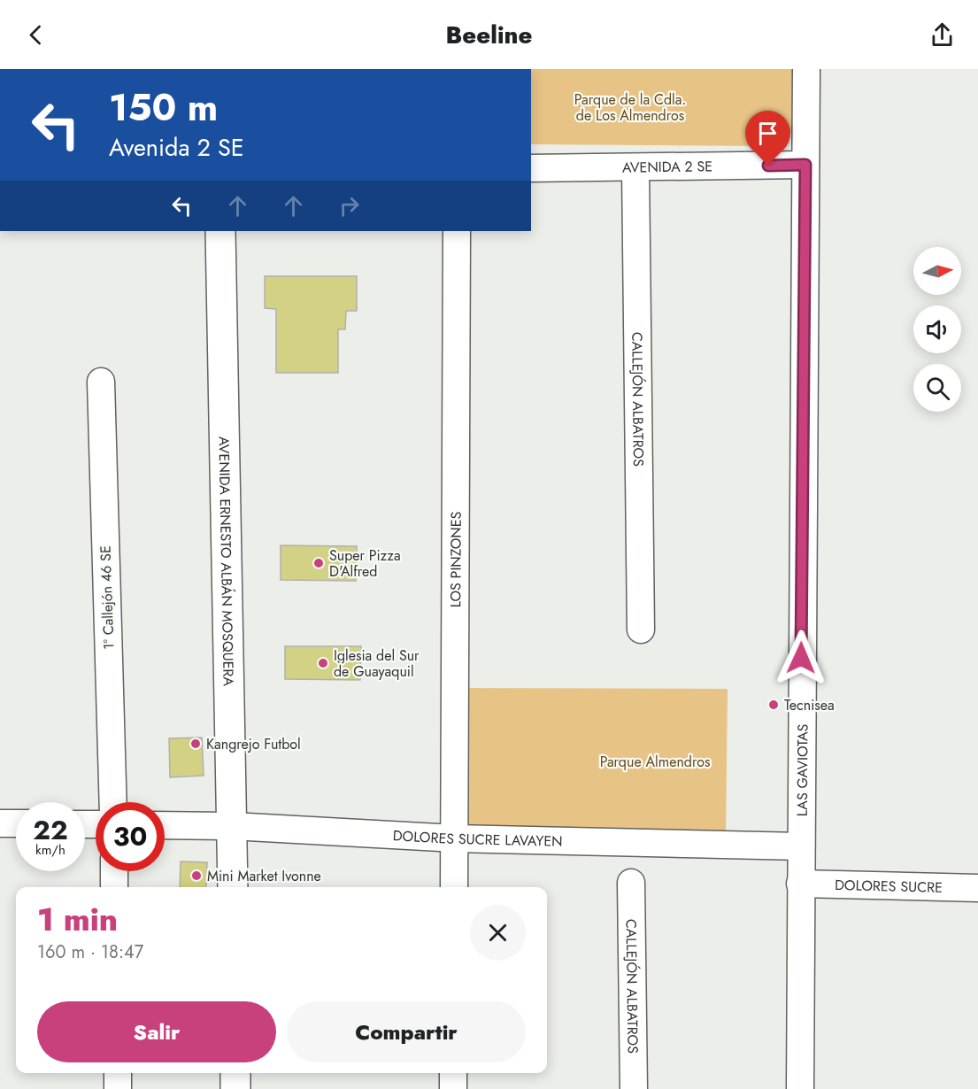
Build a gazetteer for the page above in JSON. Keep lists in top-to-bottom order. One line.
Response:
{"streets":{"street":["AVENIDA 2 SE","CALLEJÓN ALBATROS","AVENIDA ERNESTO ALBÁN MOSQUERA","LOS PINZONES","1º Callejón 46 SE","LAS GAVIOTAS","DOLORES SUCRE LAVAYEN","DOLORES SUCRE"]},"crossings":[["AVENIDA 2 SE","CALLEJÓN ALBATROS"],["AVENIDA 2 SE","LAS GAVIOTAS"],["AVENIDA ERNESTO ALBÁN MOSQUERA","DOLORES SUCRE LAVAYEN"],["LOS PINZONES","DOLORES SUCRE LAVAYEN"],["LAS GAVIOTAS","DOLORES SUCRE LAVAYEN"],["LAS GAVIOTAS","DOLORES SUCRE"]],"parks":["Parque de la Cdla. de Los Almendros","Parque Almendros"],"places":["Super Pizza D'Alfred","Iglesia del Sur de Guayaquil","Tecnisea","Kangrejo Futbol","Mini Market Ivonne"],"north":"right","page":{"header":"Beeline","turn":["150 m","Avenida 2 SE"],"speed":"22 km/h","limit":"30","heading":["1 min","160 m · 18:47"],"buttons":["Salir","Compartir"]}}
